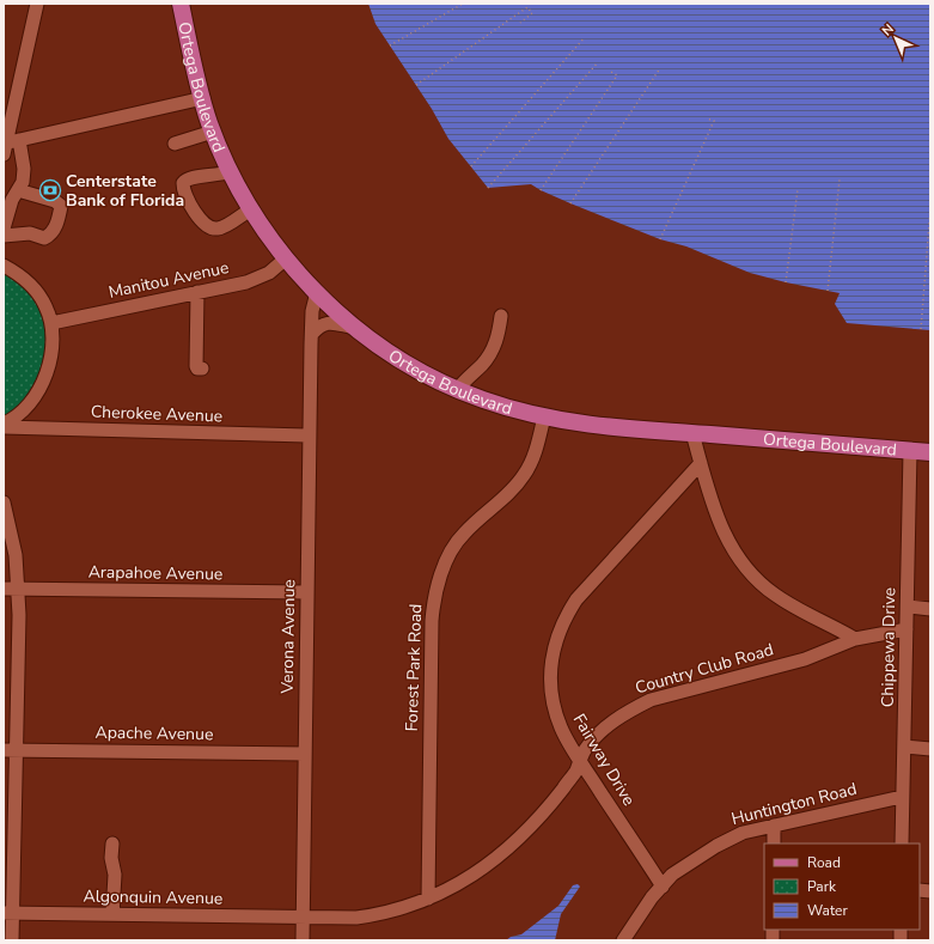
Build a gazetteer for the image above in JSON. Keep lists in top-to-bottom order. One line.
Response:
{"streets":{"main road":["Ortega Boulevard"],"street":["Manitou Avenue","Cherokee Avenue","Arapahoe Avenue","Verona Avenue","Chippewa Drive","Forest Park Road","Country Club Road","Apache Avenue","Fairway Drive","Huntington Road","Algonquin Avenue"]},"crossings":[["Ortega Boulevard","Manitou Avenue"],["Ortega Boulevard","Verona Avenue"],["Ortega Boulevard","Chippewa Drive"],["Ortega Boulevard","Forest Park Road"],["Cherokee Avenue","Verona Avenue"],["Arapahoe Avenue","Verona Avenue"],["Verona Avenue","Country Club Road"],["Verona Avenue","Apache Avenue"],["Verona Avenue","Algonquin Avenue"],["Chippewa Drive","Country Club Road"],["Chippewa Drive","Huntington Road"],["Forest Park Road","Country Club Road"],["Country Club Road","Fairway Drive"],["Country Club Road","Algonquin Avenue"],["Fairway Drive","Huntington Road"]],"places":{"bank":["Centerstate Bank of Florida"]},"legend":["Road","Park","Water"],"north":"top left"}
